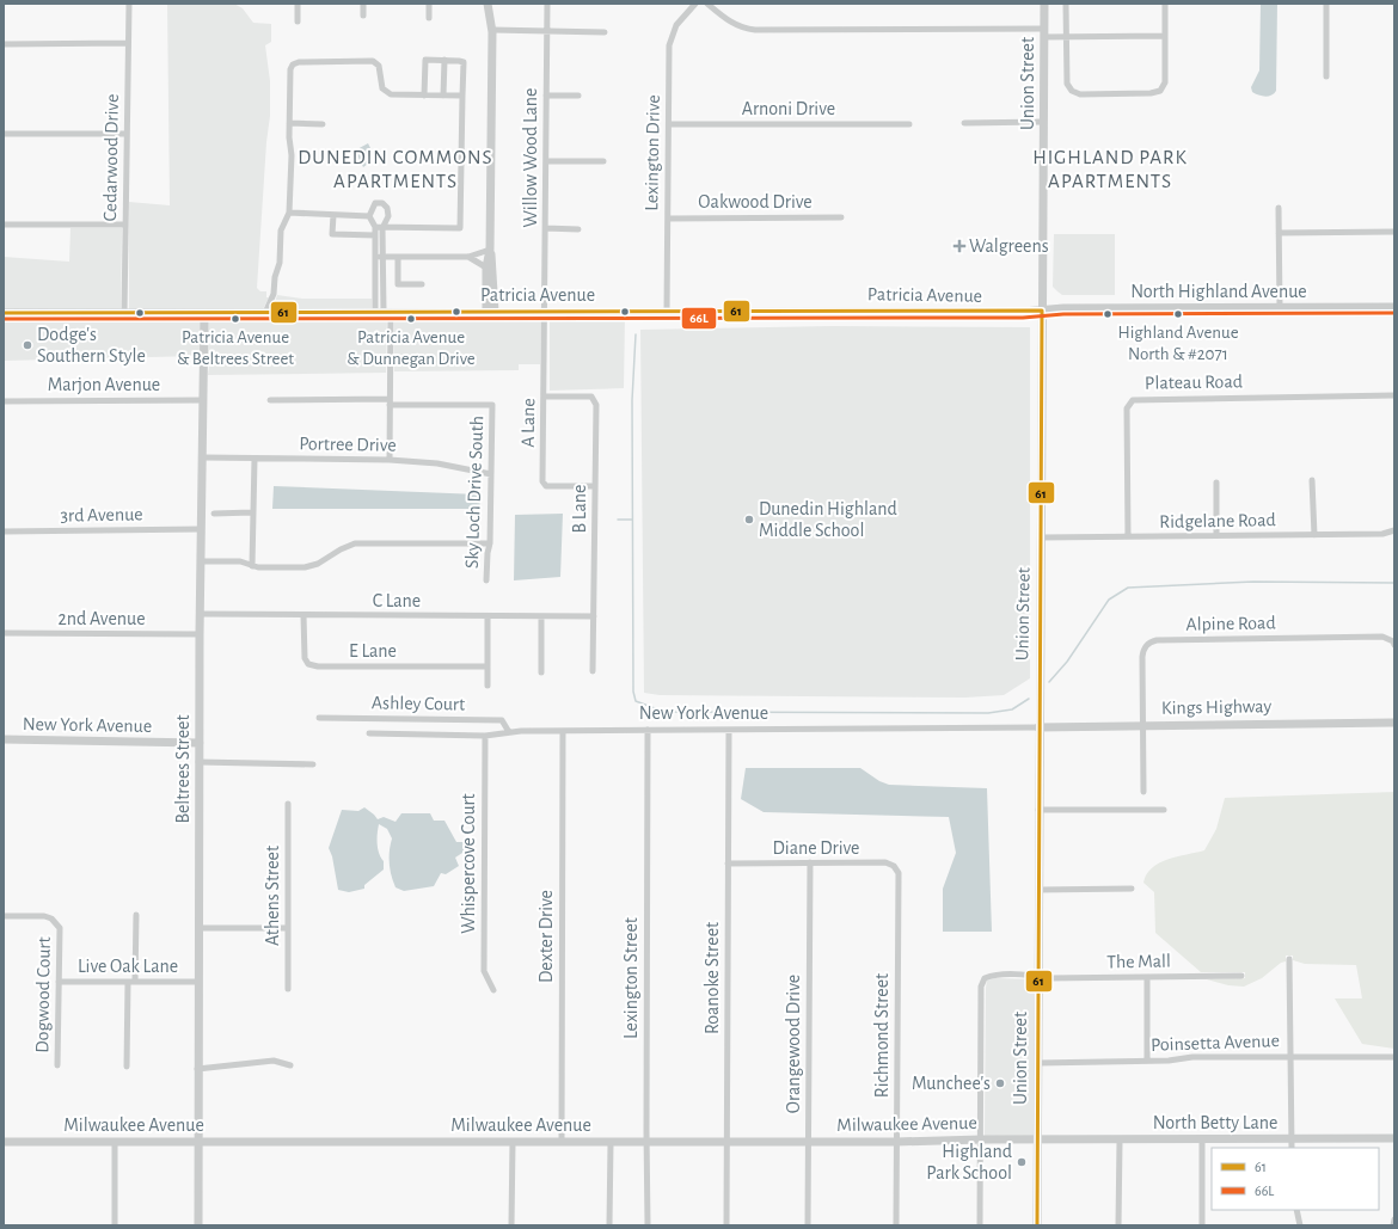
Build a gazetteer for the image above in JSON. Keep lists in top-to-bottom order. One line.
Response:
{"streets":{"street":["Union Street","Arnoni Drive","Lexington Drive","Cedarwood Drive","Willow Wood Lane","Oakwood Drive","North Highland Avenue","Patricia Avenue","Plateau Road","Marjon Avenue","A Lane","Portree Drive","Sky Loch Drive South","B Lane","3rd Avenue","Ridgelane Road","C Lane","2nd Avenue","Alpine Road","E Lane","Ashley Court","Kings Highway","New York Avenue","Beltrees Street","Diane Drive","Whispercove Court","Athens Street","Dexter Drive","The Mall","Live Oak Lane","Lexington Street","Roanoke Street","Dogwood Court","Richmond Street","Poinsetta Avenue","Orangewood Drive","North Betty Lane","Milwaukee Avenue"]},"crossings":[["Union Street","North Highland Avenue"],["Union Street","Patricia Avenue"],["Union Street","Ridgelane Road"],["Union Street","Kings Highway"],["Union Street","New York Avenue"],["Union Street","The Mall"],["Union Street","Poinsetta Avenue"],["Union Street","North Betty Lane"],["Union Street","Milwaukee Avenue"],["Arnoni Drive","Lexington Drive"],["Lexington Drive","Oakwood Drive"],["Lexington Drive","Patricia Avenue"],["Cedarwood Drive","Patricia Avenue"],["Willow Wood Lane","Patricia Avenue"],["Willow Wood Lane","A Lane"],["North Highland Avenue","Patricia Avenue"],["Patricia Avenue","A Lane"],["Patricia Avenue","Beltrees Street"],["Plateau Road","Ridgelane Road"],["Marjon Avenue","Beltrees Street"],["A Lane","B Lane"],["Portree Drive","Sky Loch Drive South"],["Portree Drive","Beltrees Street"],["B Lane","C Lane"],["3rd Avenue","Beltrees Street"],["C Lane","E Lane"],["C Lane","Beltrees Street"],["2nd Avenue","Beltrees Street"],["Alpine Road","Kings Highway"],["Ashley Court","New York Avenue"],["Kings Highway","New York Avenue"],["New York Avenue","Beltrees Street"],["New York Avenue","Whispercove Court"],["New York Avenue","Dexter Drive"],["New York Avenue","Lexington Street"],["New York Avenue","Roanoke Street"],["Beltrees Street","Live Oak Lane"],["Beltrees Street","Milwaukee Avenue"],["Diane Drive","Roanoke Street"],["Diane Drive","Richmond Street"],["Diane Drive","Orangewood Drive"],["Dexter Drive","Milwaukee Avenue"],["The Mall","Milwaukee Avenue"],["Live Oak Lane","Dogwood Court"],["Lexington Street","Milwaukee Avenue"],["Roanoke Street","Milwaukee Avenue"],["Richmond Street","Milwaukee Avenue"],["Orangewood Drive","Milwaukee Avenue"],["North Betty Lane","Milwaukee Avenue"]],"districts":["DUNEDIN COMMONS APARTMENTS","HIGHLAND PARK APARTMENTS"],"places":{"health":["Walgreens"],"other":["Highland Avenue North & #2071","Patricia Avenue & Beltrees Street","Patricia Avenue & Dunnegan Drive","Dodge's Southern Style","Dunedin Highland Middle School","Munchee's","Highland Park School"]},"lines":["transit line 61","transit line 66L"],"legend":["61","66L"]}
